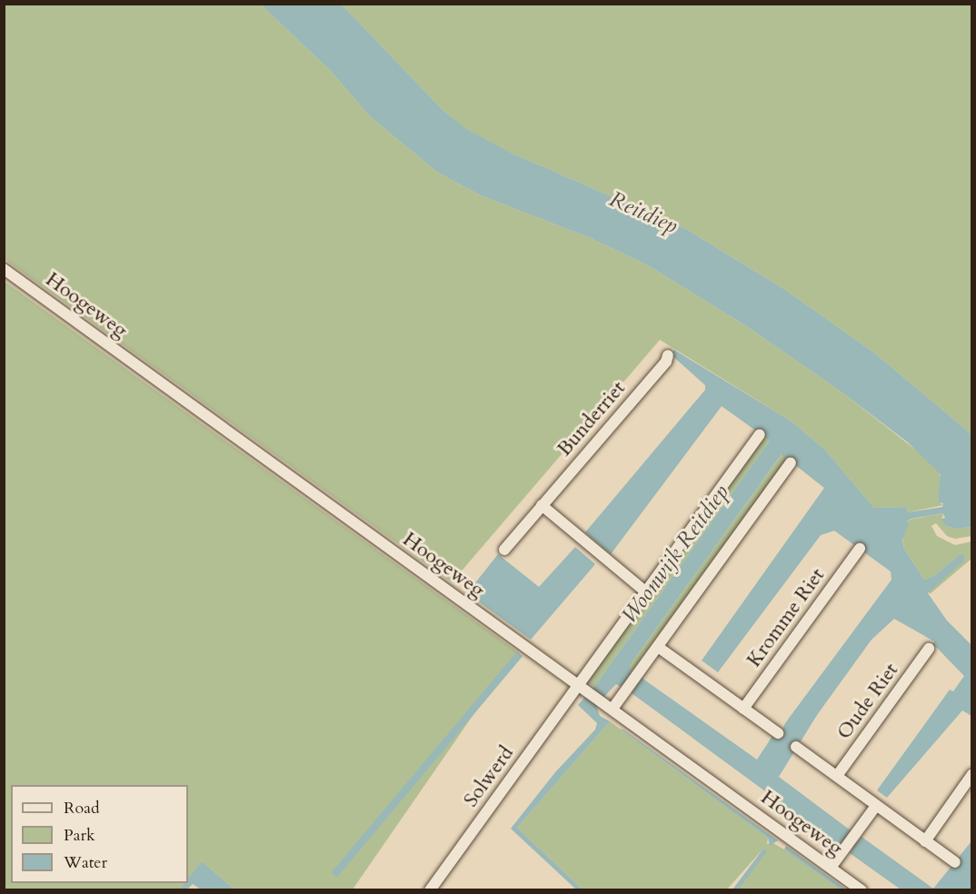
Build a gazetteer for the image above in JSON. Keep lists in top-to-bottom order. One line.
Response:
{"streets":{"street":["Hoogeweg","Bunderriet","Kromme Riet","Oude Riet","Solwerd"]},"crossings":[["Hoogeweg","Solwerd"]],"water":["Reitdiep","Woonwijk Reitdiep"],"legend":["Road","Park","Water"]}
